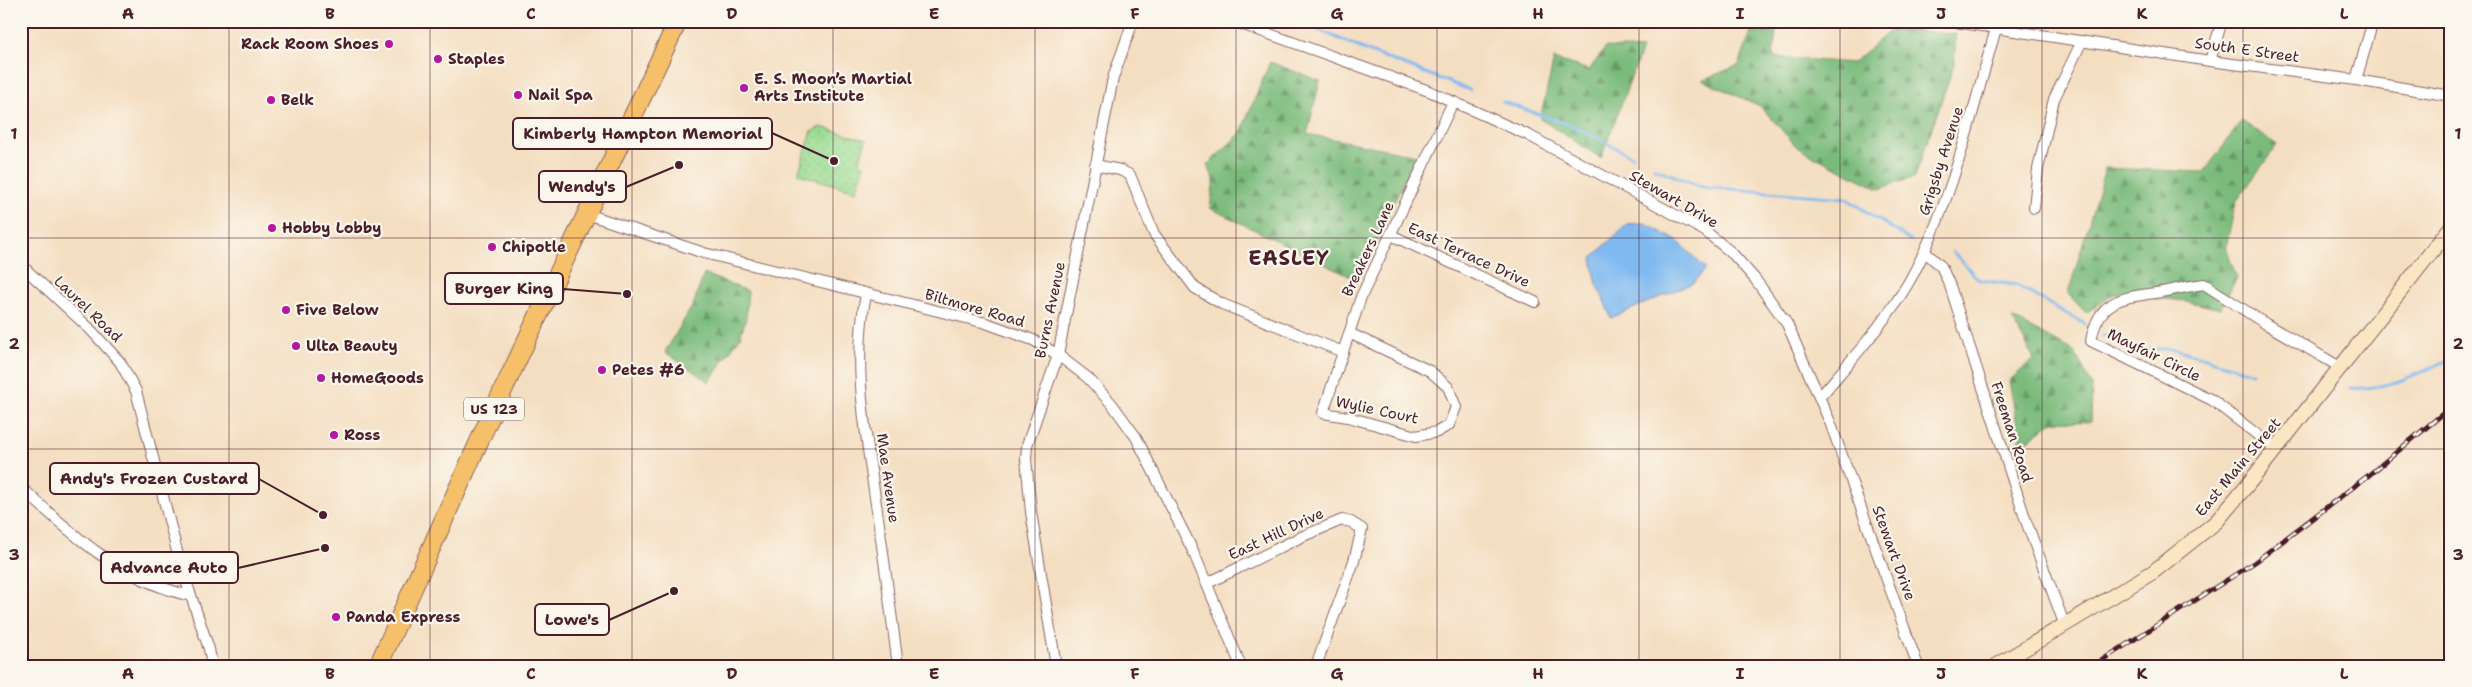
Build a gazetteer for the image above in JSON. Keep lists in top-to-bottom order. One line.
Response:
{"streets":{"highway":["US 123"],"main road":["East Main Street"],"street":["South E Street","Grigsby Avenue","Stewart Drive","Breakers Lane","East Terrace Drive","Biltmore Road","Laurel Road","Burns Avenue","Mayfair Circle","Wylie Court","Freeman Road","Mae Avenue","East Hill Drive"]},"crossings":[["South E Street","Grigsby Avenue"],["Grigsby Avenue","Stewart Drive"],["Grigsby Avenue","Freeman Road"],["Stewart Drive","Breakers Lane"],["Breakers Lane","East Terrace Drive"],["Breakers Lane","Wylie Court"],["Biltmore Road","Burns Avenue"],["Biltmore Road","US 123"],["Biltmore Road","Mae Avenue"],["Biltmore Road","East Hill Drive"],["Mayfair Circle","East Main Street"],["Freeman Road","East Main Street"]],"districts":["EASLEY"],"places":["Rack Room Shoes","Staples","E. S. Moon’s Martial Arts Institute","Nail Spa","Belk","Kimberly Hampton Memorial","Wendy's","Hobby Lobby","Chipotle","Burger King","Five Below","Ulta Beauty","Petes #6","HomeGoods","Ross","Andy's Frozen Custard","Advance Auto","Lowe's","Panda Express"],"grid":{"columns":["A","B","C","D","E","F","G","H","I","J","K","L"],"rows":["1","2","3"]}}
